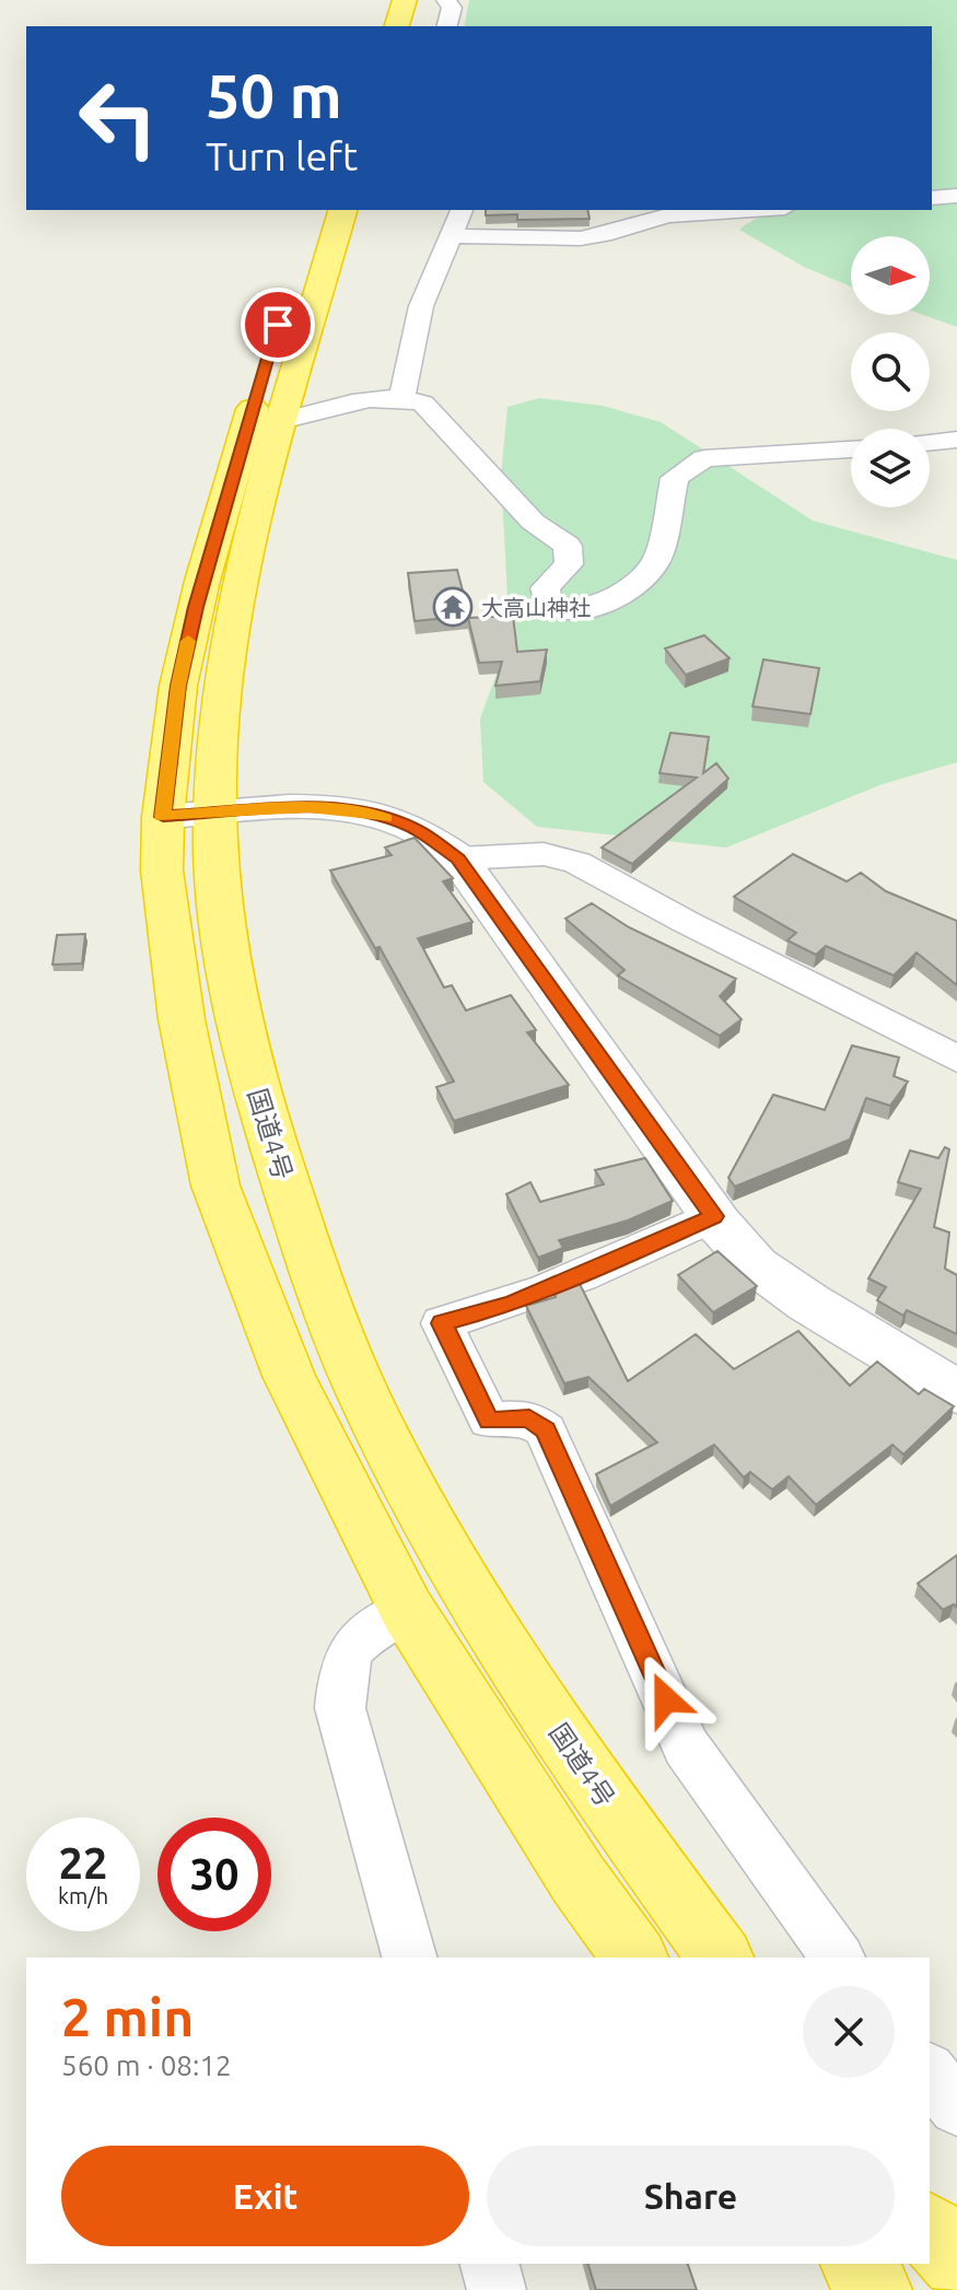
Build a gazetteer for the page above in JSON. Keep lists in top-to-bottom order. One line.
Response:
{"streets":{"highway":["国道4号"]},"places":{"temple":["大高山神社"]},"north":"right","page":{"turn":["50 m","Turn left"],"speed":"22 km/h","limit":"30","heading":["2 min","560 m · 08:12"],"buttons":["Exit","Share"]}}
